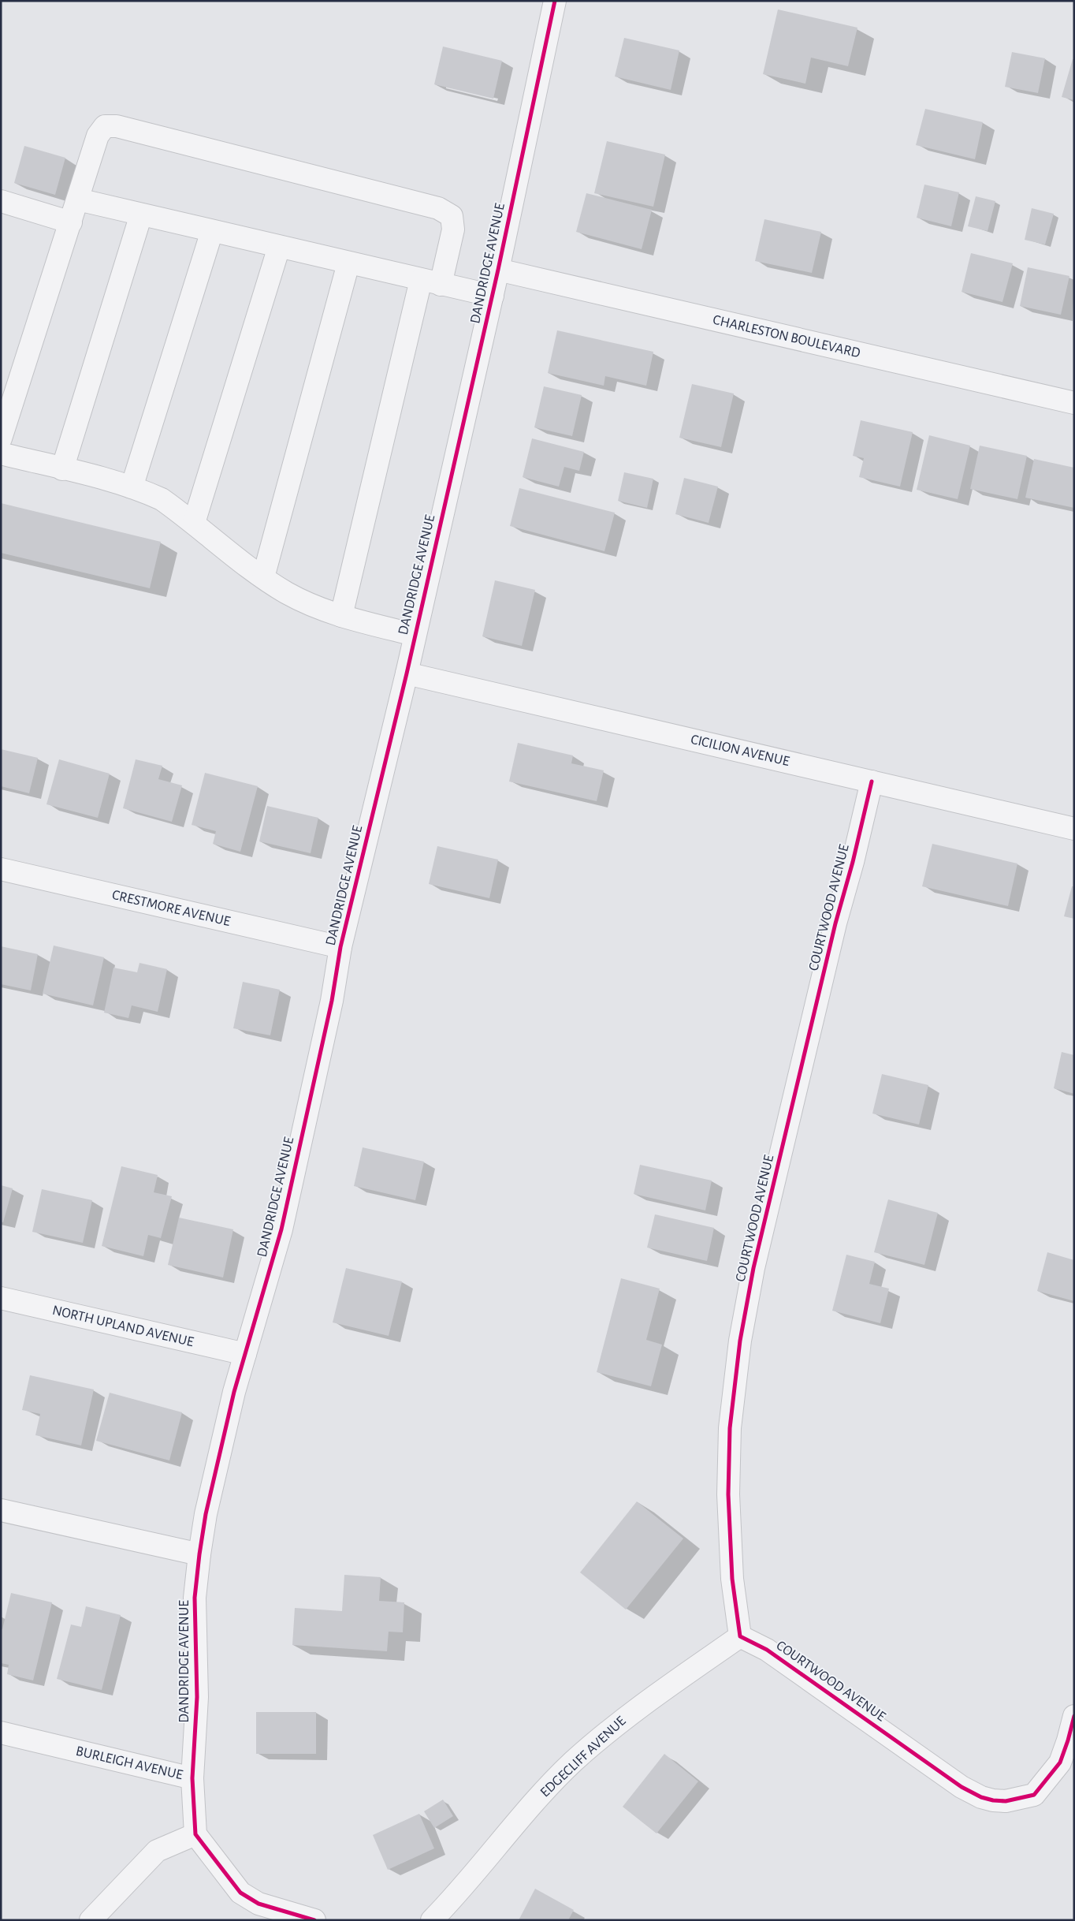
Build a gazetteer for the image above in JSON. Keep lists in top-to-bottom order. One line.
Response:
{"streets":{"street":["DANDRIDGE AVENUE","CHARLESTON BOULEVARD","CICILION AVENUE","COURTWOOD AVENUE","CRESTMORE AVENUE","NORTH UPLAND AVENUE","EDGECLIFF AVENUE","BURLEIGH AVENUE"]},"crossings":[["DANDRIDGE AVENUE","CHARLESTON BOULEVARD"],["DANDRIDGE AVENUE","CICILION AVENUE"],["DANDRIDGE AVENUE","CRESTMORE AVENUE"],["DANDRIDGE AVENUE","NORTH UPLAND AVENUE"],["DANDRIDGE AVENUE","BURLEIGH AVENUE"],["CICILION AVENUE","COURTWOOD AVENUE"],["COURTWOOD AVENUE","EDGECLIFF AVENUE"]]}
